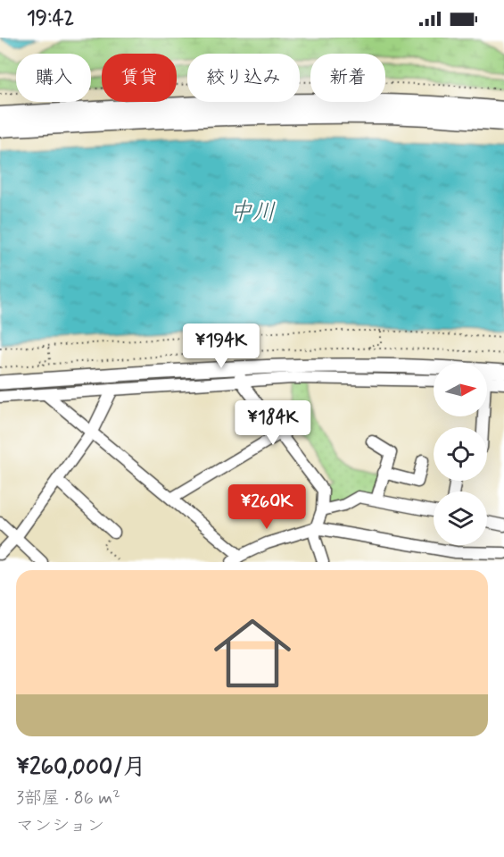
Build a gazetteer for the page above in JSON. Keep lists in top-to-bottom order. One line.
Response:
{"water":["中川"],"north":"right","page":{"status":"19:42","chip":["購入","賃貸","絞り込み","新着"],"price":["¥194K","¥184K","¥260K"],"list":[{"name":"¥260,000/月","note":"3部屋 · 86 m² · マンション"}]}}
